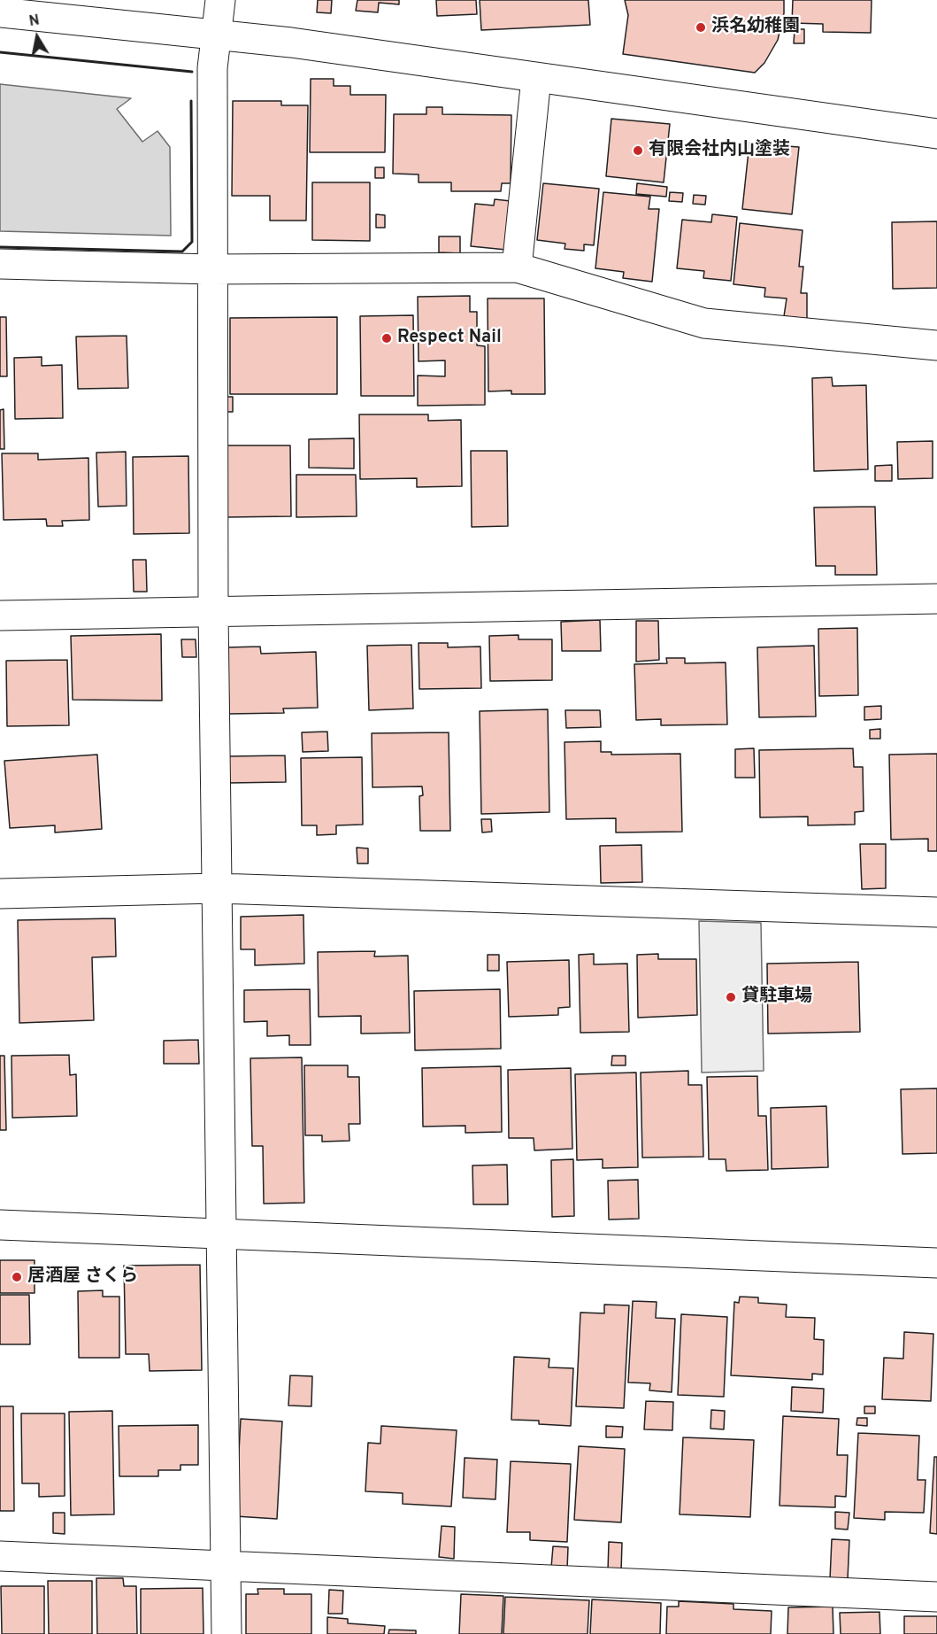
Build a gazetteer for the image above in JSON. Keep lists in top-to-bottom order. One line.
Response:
{"places":["浜名幼稚園","有限会社内山塗装","Respect Nail","貸駐車場","居酒屋 さくら"],"north":"top"}
